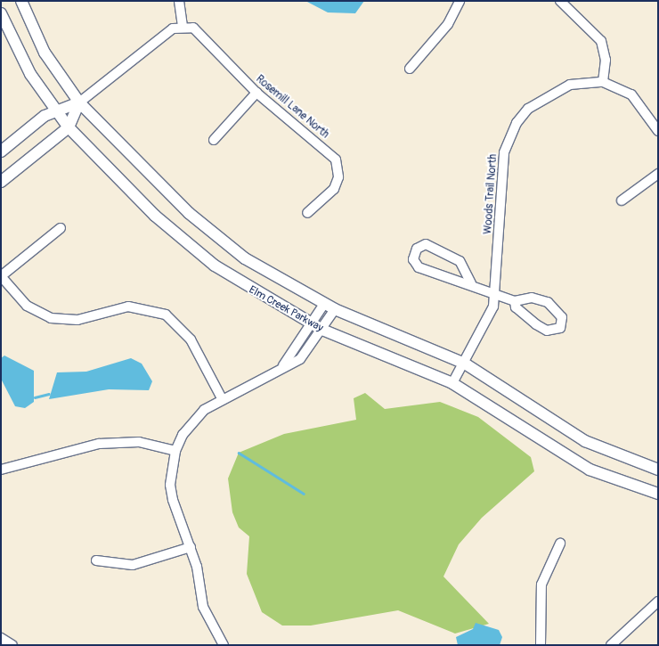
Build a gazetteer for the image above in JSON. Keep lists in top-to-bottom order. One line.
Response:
{"streets":{"street":["Rosemill Lane North","Woods Trail North","Elm Creek Parkway"]},"crossings":[["Woods Trail North","Elm Creek Parkway"]]}
